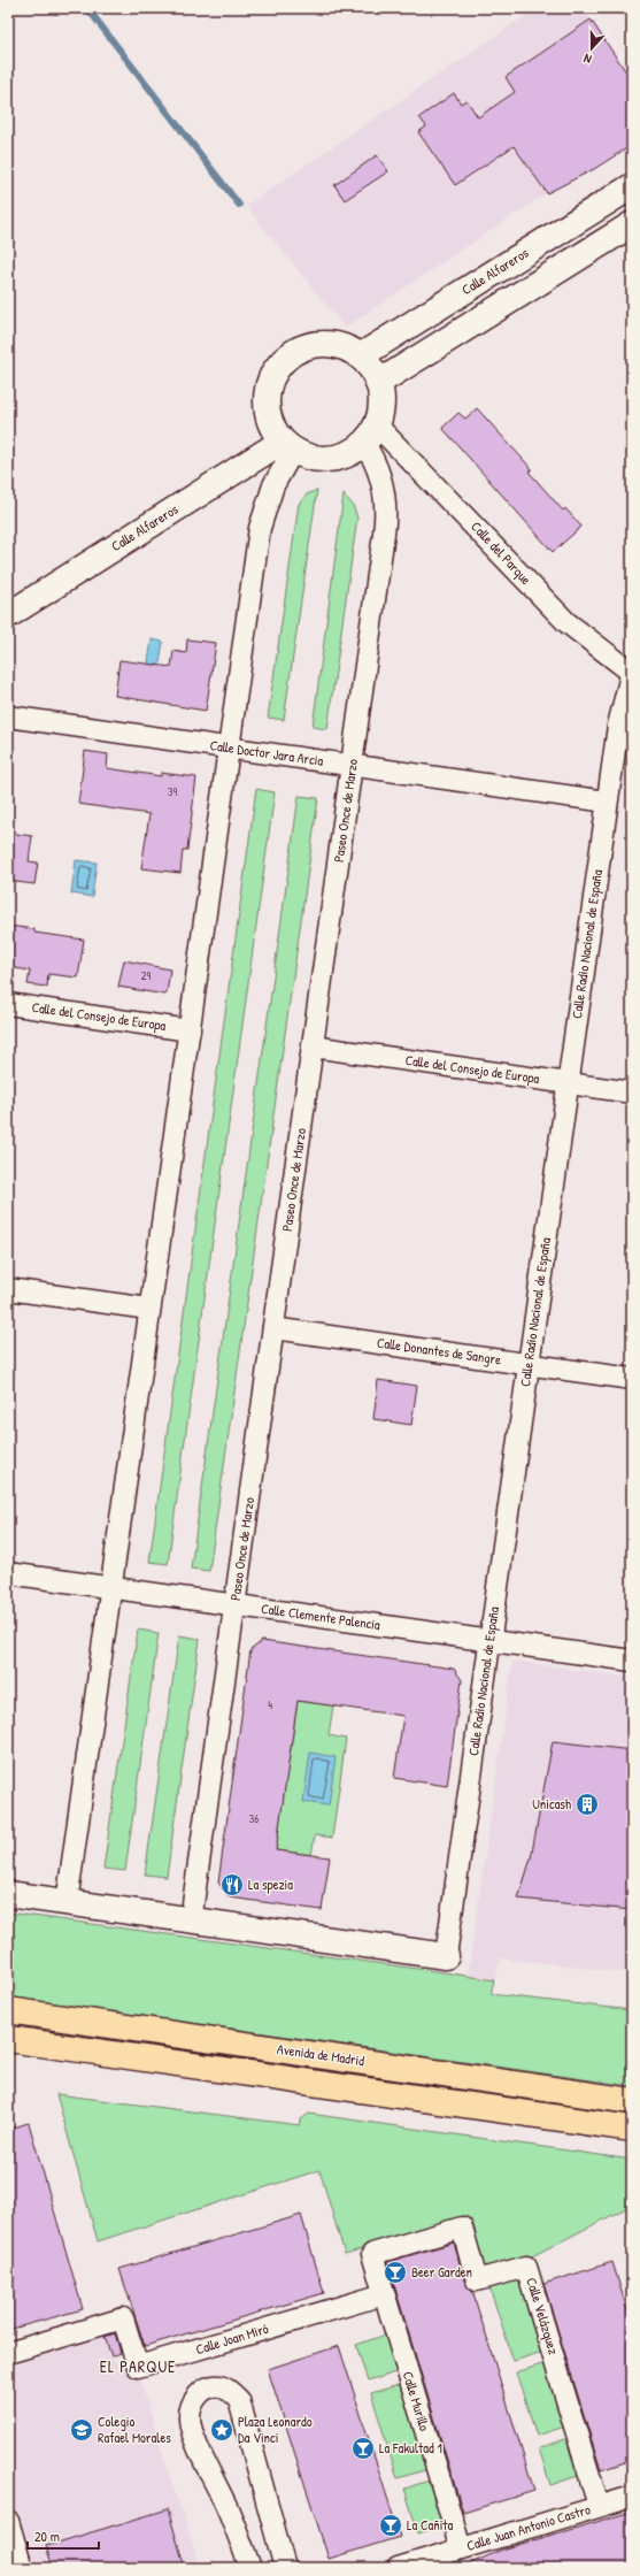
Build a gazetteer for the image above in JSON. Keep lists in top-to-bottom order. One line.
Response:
{"streets":{"main road":["Avenida de Madrid"],"street":["Calle Alfareros","Calle del Parque","Calle Doctor Jara Arcia","Paseo Once de Marzo","Calle Radio Nacional de España","Calle del Consejo de Europa","Calle Donantes de Sangre","Calle Clemente Palencia","Calle Velázquez","Calle Joan Miró","Calle Murillo","Calle Juan Antonio Castro"]},"crossings":[["Calle Alfareros","Calle del Parque"],["Calle Alfareros","Paseo Once de Marzo"],["Calle del Parque","Paseo Once de Marzo"],["Calle del Parque","Calle Radio Nacional de España"],["Calle Doctor Jara Arcia","Paseo Once de Marzo"],["Calle Doctor Jara Arcia","Calle Radio Nacional de España"],["Paseo Once de Marzo","Calle del Consejo de Europa"],["Paseo Once de Marzo","Calle Donantes de Sangre"],["Paseo Once de Marzo","Calle Clemente Palencia"],["Calle Radio Nacional de España","Calle del Consejo de Europa"],["Calle Radio Nacional de España","Calle Donantes de Sangre"],["Calle Radio Nacional de España","Calle Clemente Palencia"],["Calle Velázquez","Calle Murillo"],["Calle Velázquez","Calle Juan Antonio Castro"],["Calle Joan Miró","Calle Murillo"],["Calle Murillo","Calle Juan Antonio Castro"]],"districts":["EL PARQUE"],"places":{"building":["Unicash"],"restaurant":["La spezia"],"bar":["Beer Garden","La Fakultad 1","La Cañita"],"school or university":["Colegio Rafael Morales"],"place":["Plaza Leonardo Da Vinci"]},"house_numbers":["39","29","4","36"],"scale_bar":"20 m","north":"bottom"}
